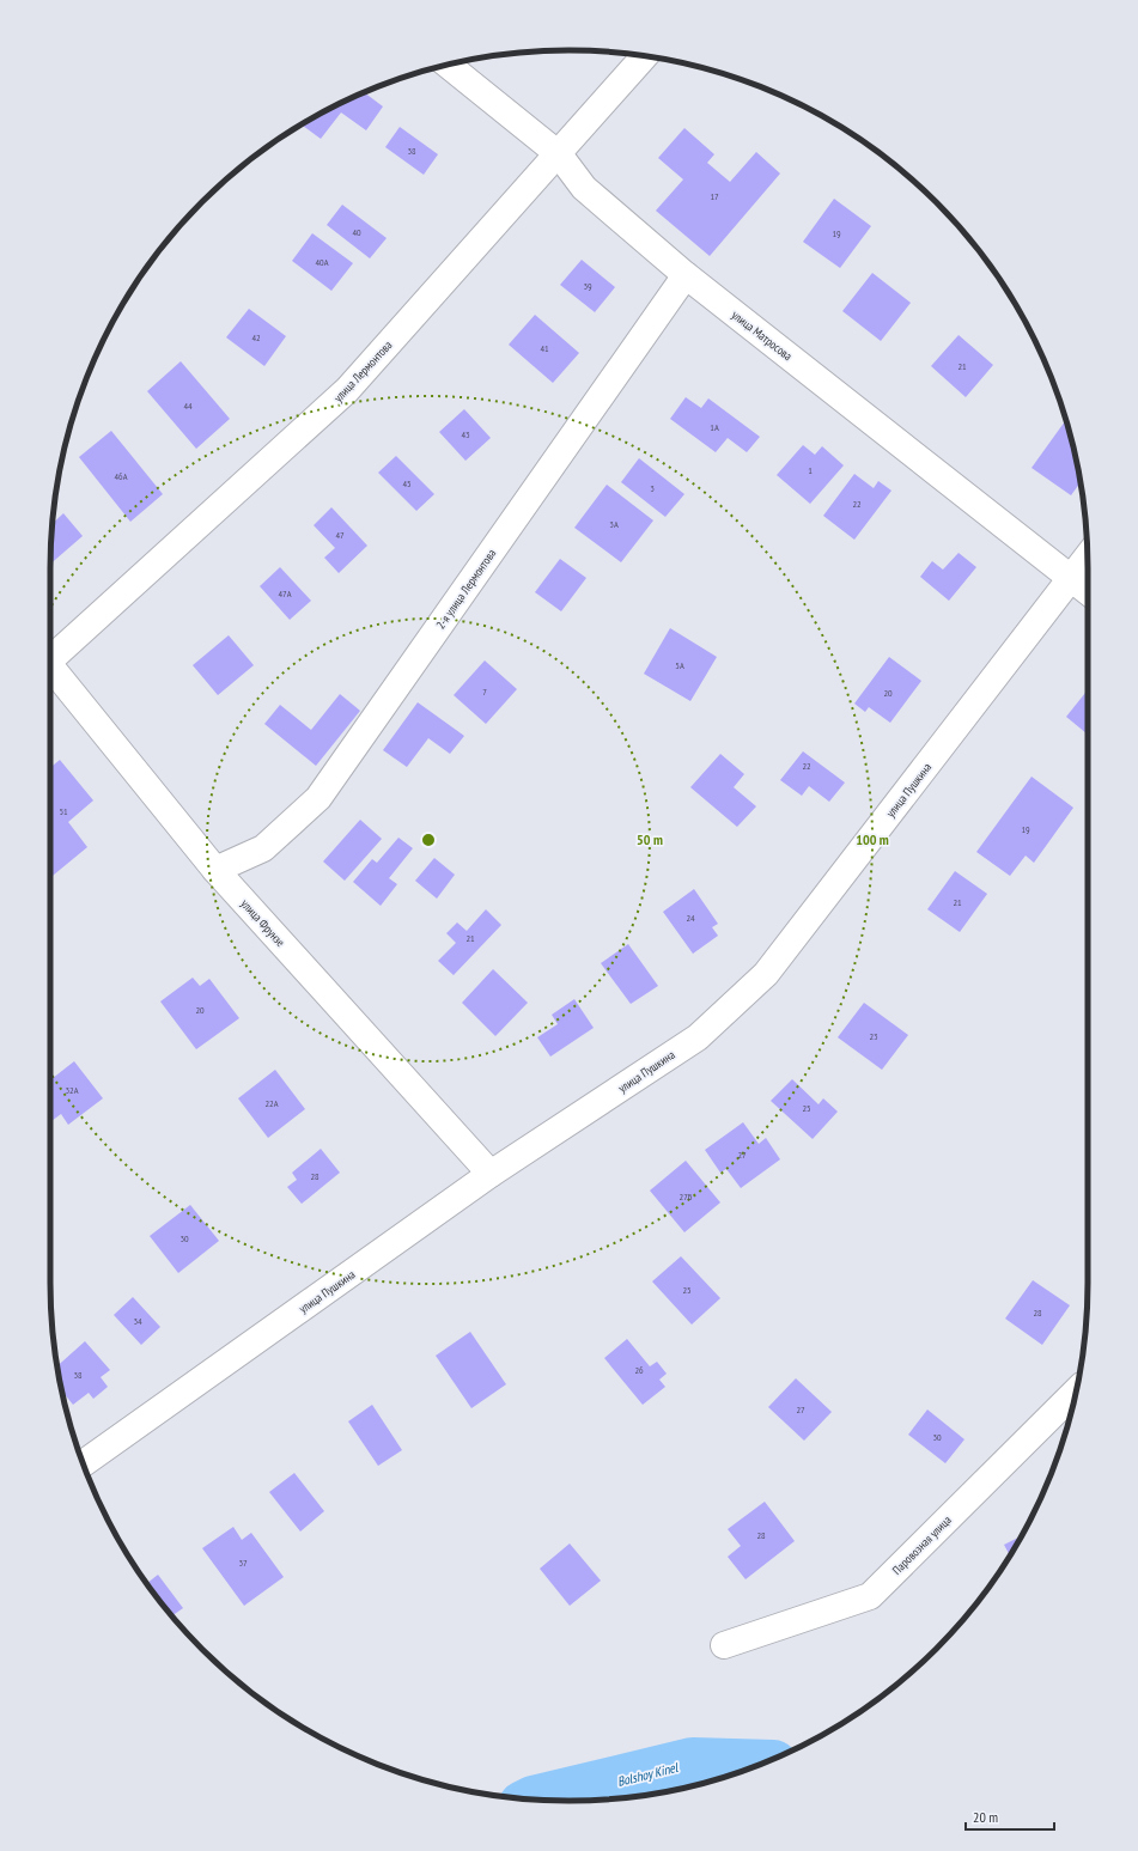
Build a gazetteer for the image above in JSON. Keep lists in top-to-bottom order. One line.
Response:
{"streets":{"street":["улица Матросова","улица Лермонтова","2-я улица Лермонтова","улица Пушкина","улица Фрунзе","Паровозная улица"]},"crossings":[["улица Матросова","улица Лермонтова"],["улица Матросова","2-я улица Лермонтова"],["улица Матросова","улица Пушкина"],["2-я улица Лермонтова","улица Фрунзе"],["улица Пушкина","улица Фрунзе"]],"water":["Bolshoy Kinel"],"house_numbers":["38","17","40","19","40А","39","42","41","21","44","1А","43","1","46А","45","3","22","3А","47","47А","5А","7","20","22","51","19","21","24","21","20","23","32А","22А","25","27","28","27Б","30","25","28","34","26","38","27","30","28","37"],"scale_bar":"20 m","rings":["50 m","100 m"]}
